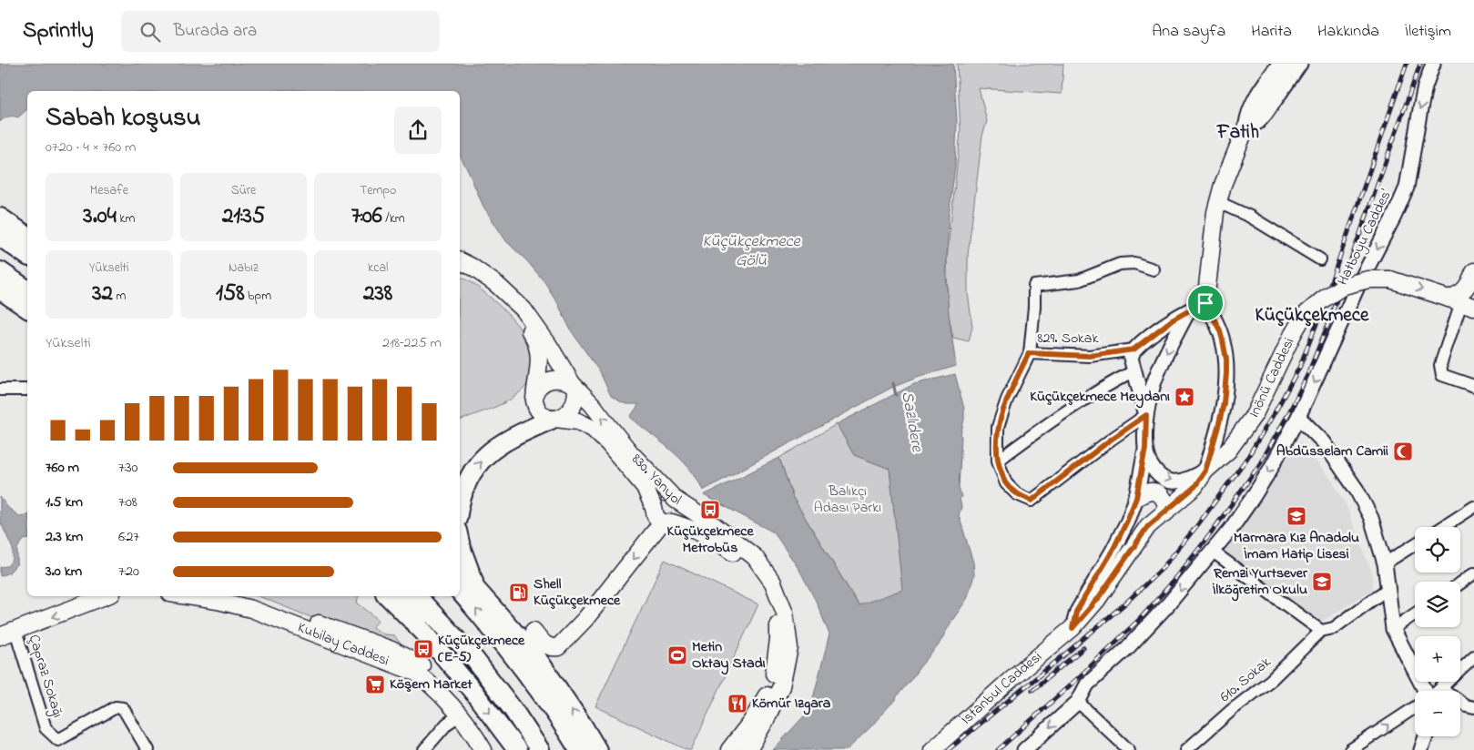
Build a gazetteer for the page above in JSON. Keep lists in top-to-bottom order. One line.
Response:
{"streets":{"main road":["İnönü Caddesi","830. Yanyol","Kubilay Caddesi","İstanbul Caddesi"],"street":["Hatboyu Caddes'","829. Sokak","Çapraz Sokağı","610. Sokak"]},"crossings":[["İnönü Caddesi","İstanbul Caddesi"]],"one_way":["Hatboyu Caddes'","İnönü Caddesi"],"districts":["Fatih","Küçükçekmece"],"water":["Küçükçekmece Gölü","Sazlıdere"],"parks":["Balıkçı Adası Parkı"],"places":{"place":["Küçükçekmece Meydanı"],"mosque":["Abdüsselam Camii"],"bus stop":["Küçükçekmece Metrobüs","Küçükçekmece (E-5)"],"school or university":["Marmara Kız Anadolu İmam Hatip Lisesi","Remzi Yurtsever İlköğretim Okulu"],"fuel station":["Shell Küçükçekmece"],"sports":["Metin Oktay Stadı"],"supermarket":["Köşem Market"],"restaurant":["Kömür Izgara"]},"page":{"header":"Sprintly","search":"Burada ara","nav":["Ana sayfa","Harita","Hakkında","İletişim"],"heading":["Sabah koşusu","07:20 · 4 × 760 m"],"stats":[["Mesafe","3.04 km"],["Süre","21:35"],["Tempo","7:06 /km"],["Yükselti","32 m"],["Nabız","158 bpm"],["kcal","238"]],"chart":["Yükselti","218–225 m"],"list":[{"name":"760 m","note":"7:30"},{"name":"1.5 km","note":"7:08"},{"name":"2.3 km","note":"6:27"},{"name":"3.0 km","note":"7:20"}],"map_buttons":["+","−"]}}
